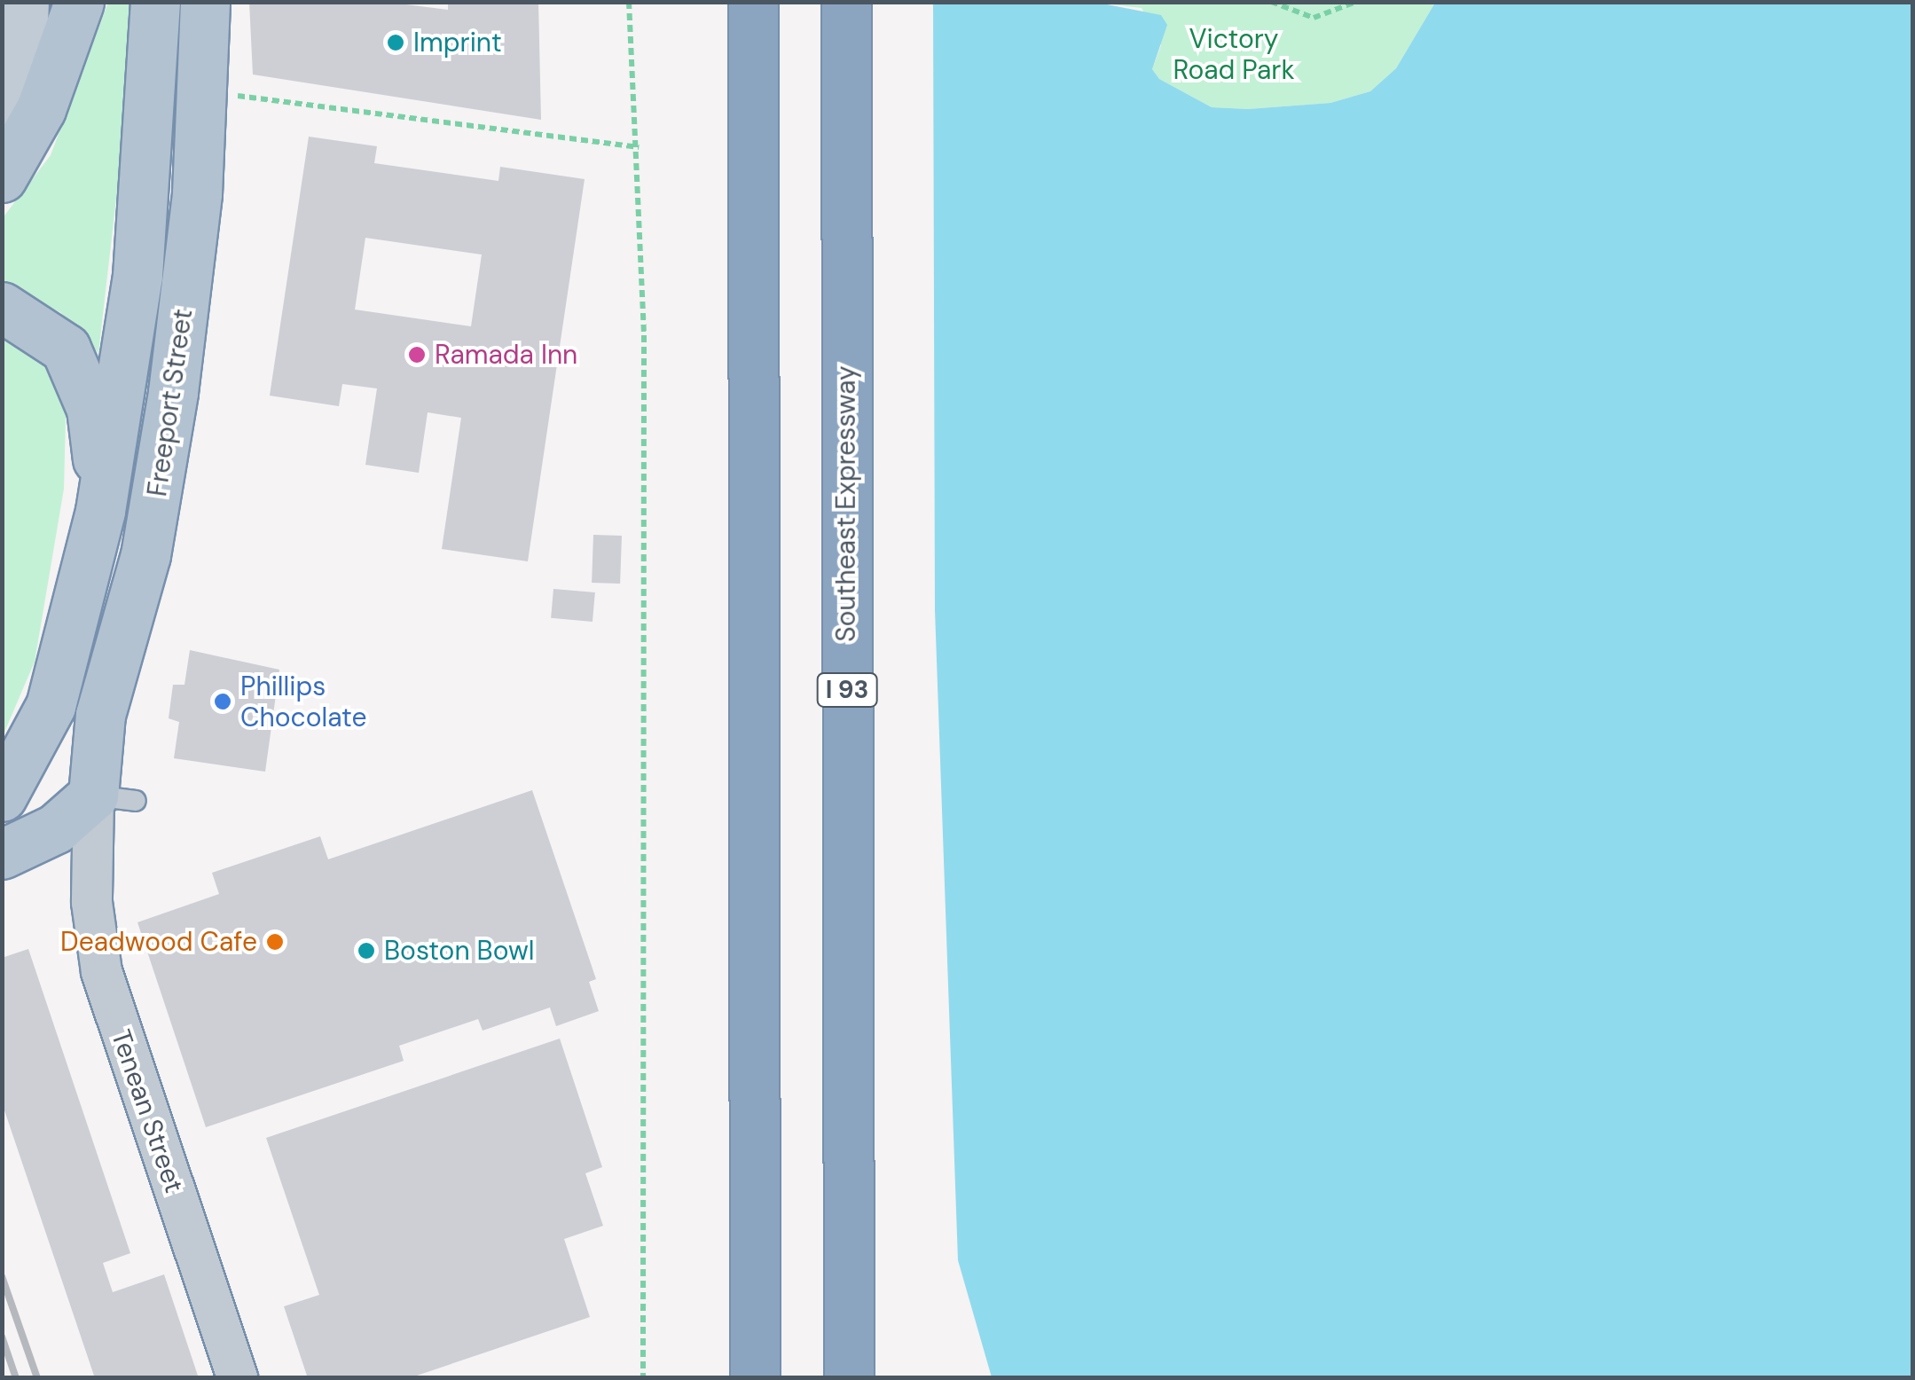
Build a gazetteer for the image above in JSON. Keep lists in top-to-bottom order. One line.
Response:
{"streets":{"highway":["Southeast Expressway","I 93"],"main road":["Freeport Street"],"street":["Tenean Street"]},"crossings":[["Freeport Street","Tenean Street"]],"parks":["Victory Road Park"],"places":["Imprint","Ramada Inn","Phillips Chocolate","Deadwood Cafe","Boston Bowl"]}
